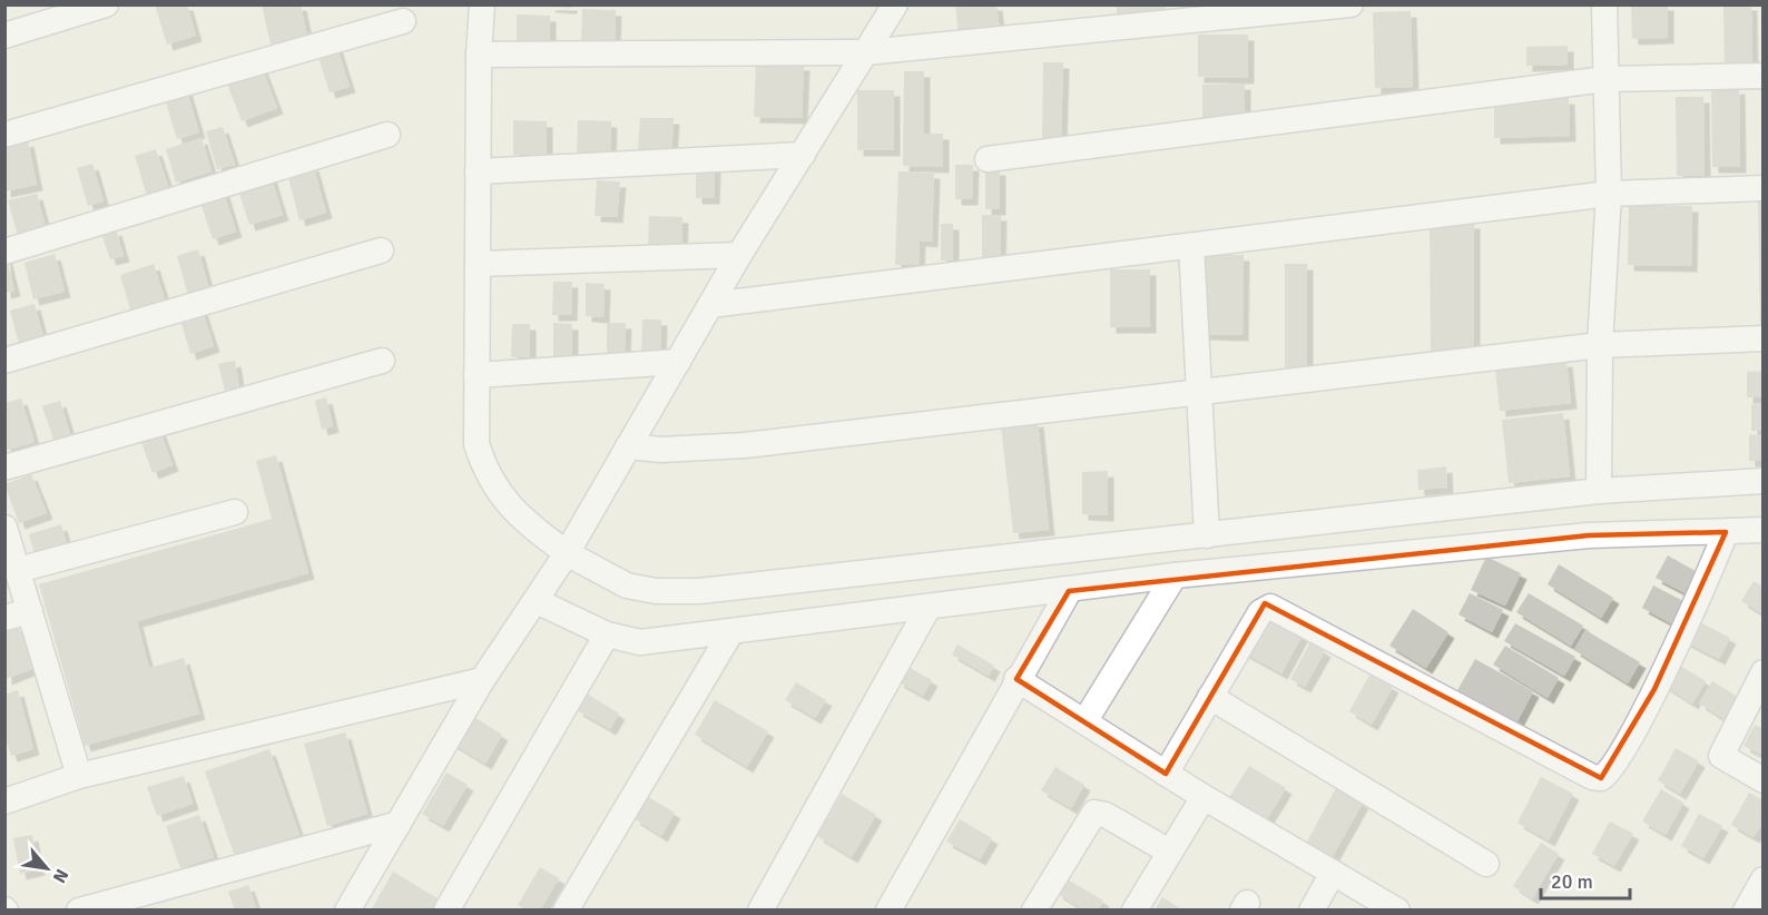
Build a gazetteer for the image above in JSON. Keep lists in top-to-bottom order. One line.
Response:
{"scale_bar":"20 m","north":"bottom right"}
